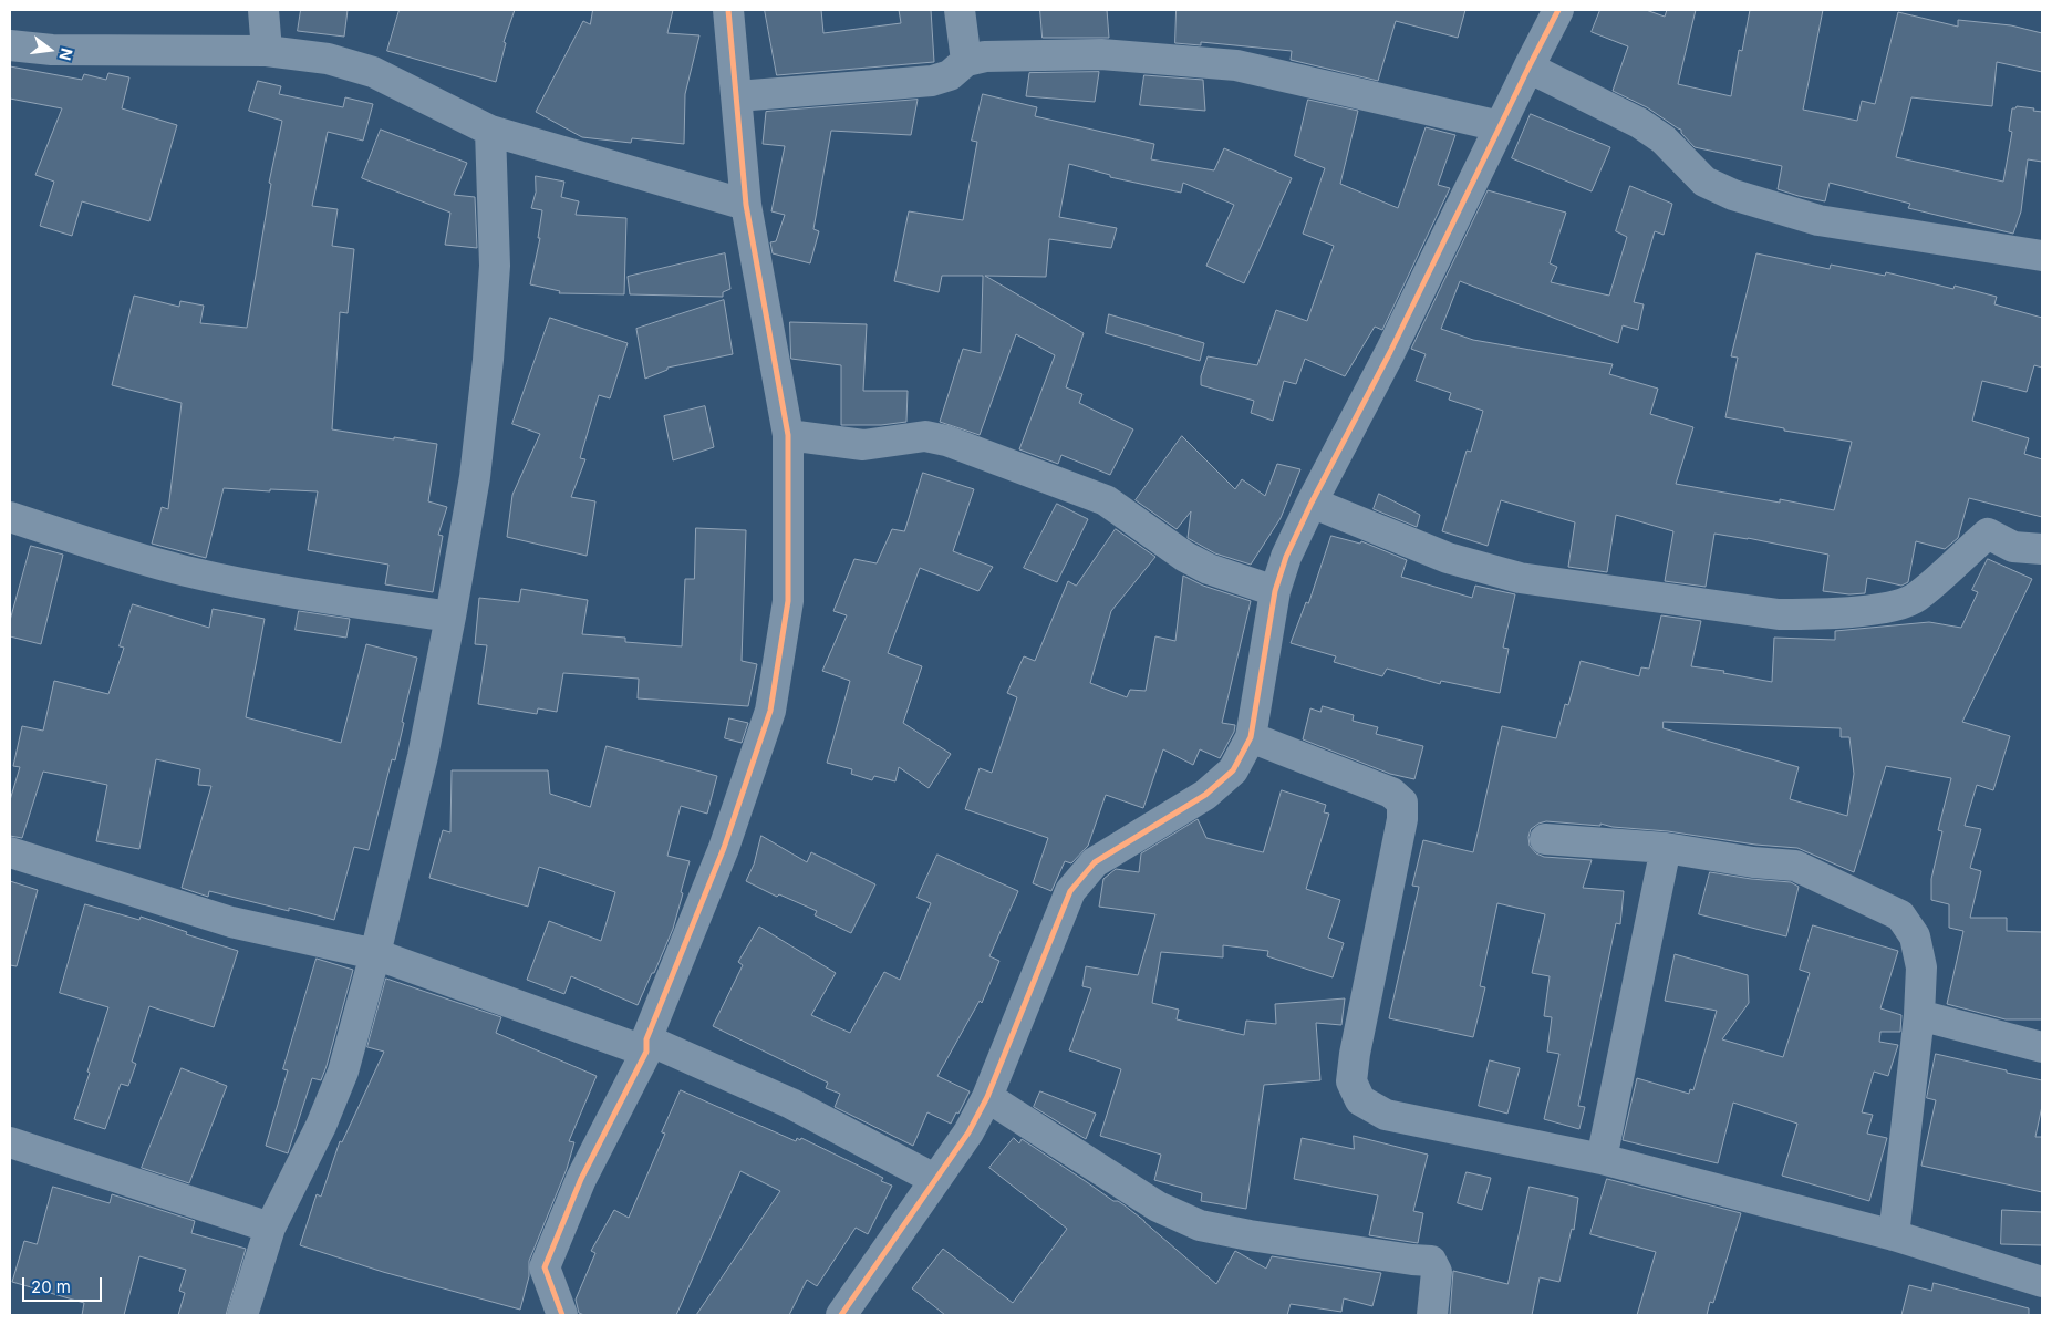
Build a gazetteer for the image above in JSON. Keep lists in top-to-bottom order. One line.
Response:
{"scale_bar":"20 m","north":"right"}
